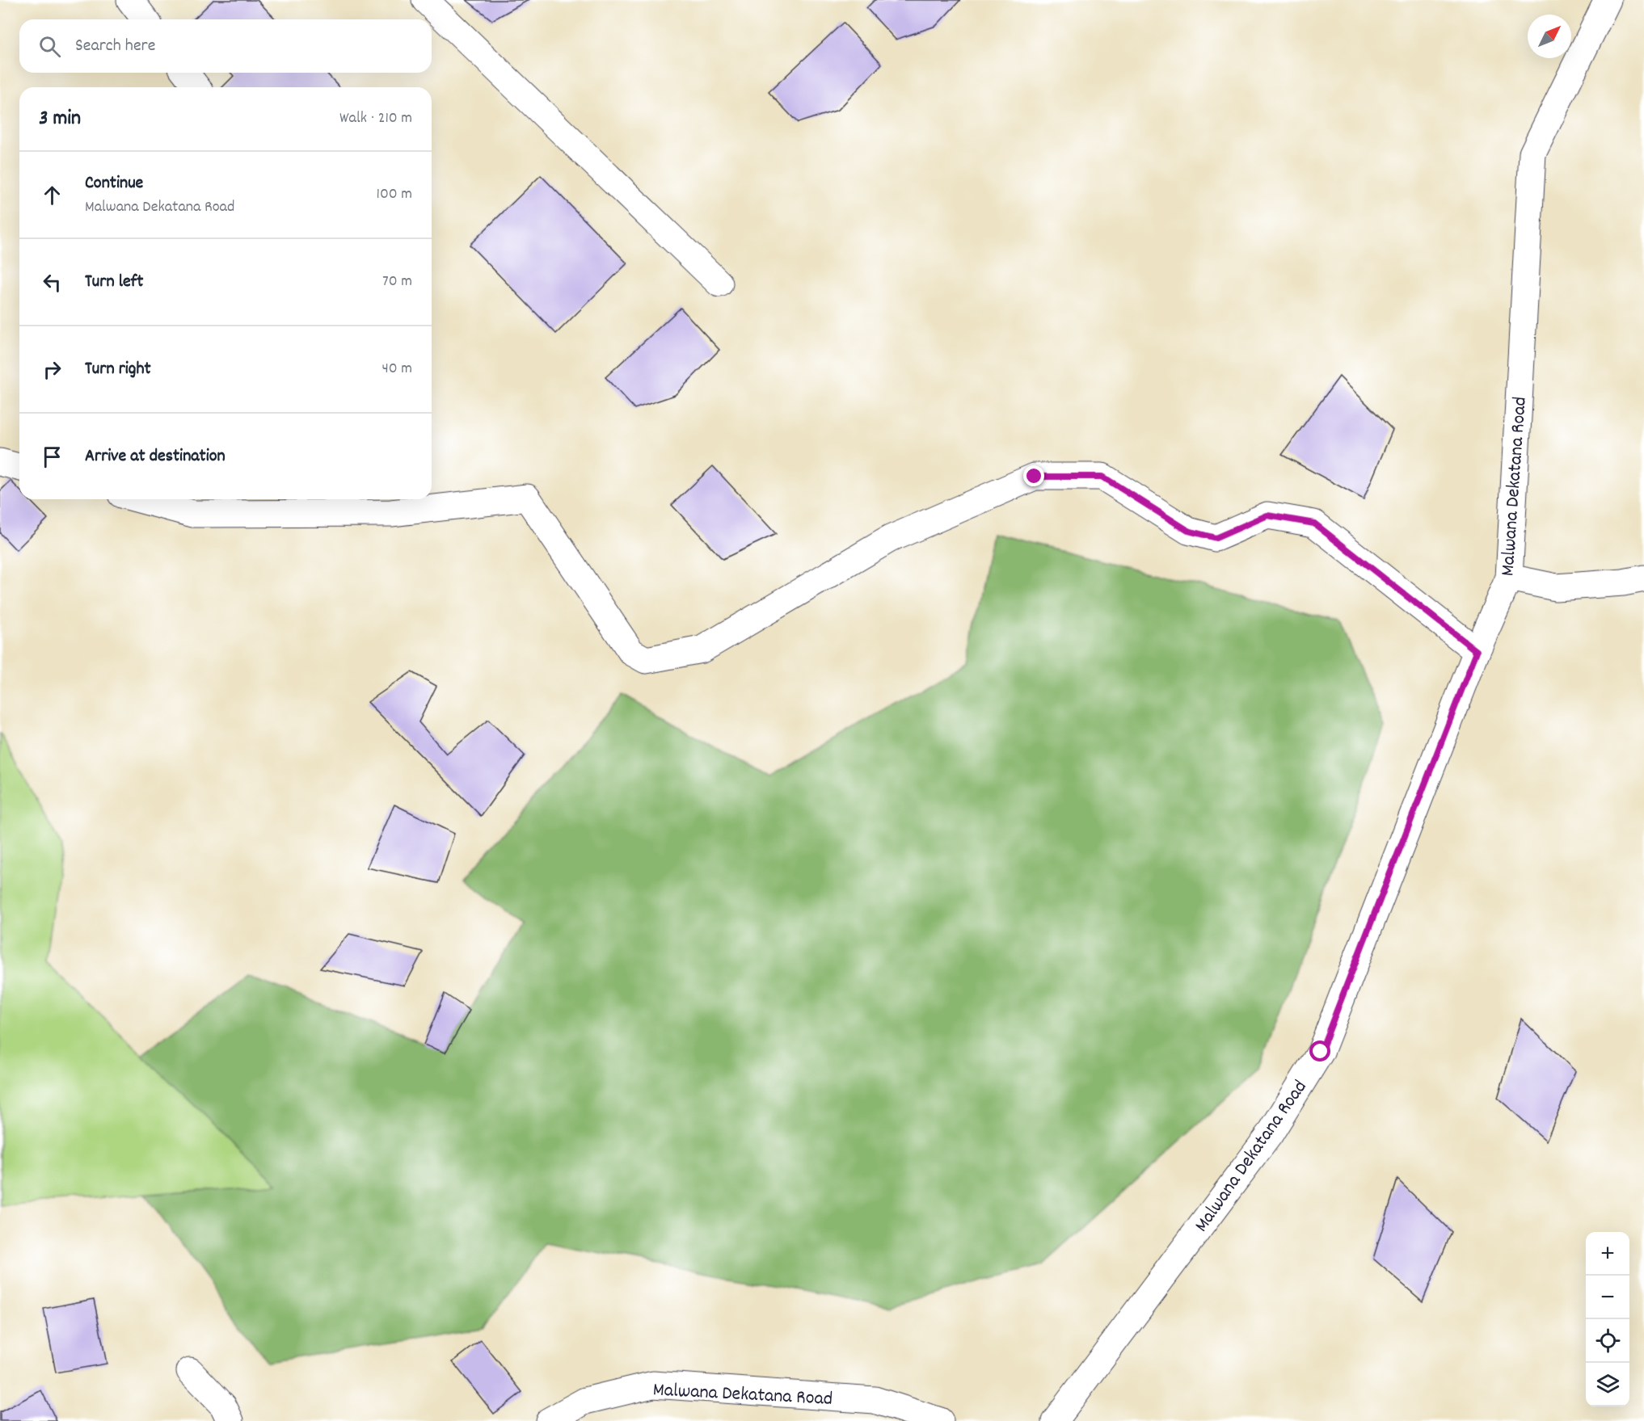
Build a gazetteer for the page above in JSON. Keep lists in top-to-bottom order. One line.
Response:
{"streets":{"street":["Malwana Dekatana Road"]},"north":"top right","page":{"search":"Search here","heading":["3 min","Walk · 210 m"],"list":[["Continue","Malwana Dekatana Road","100 m"],["Turn left","70 m"],["Turn right","40 m"],"Arrive at destination"],"map_buttons":["+","−"]}}
